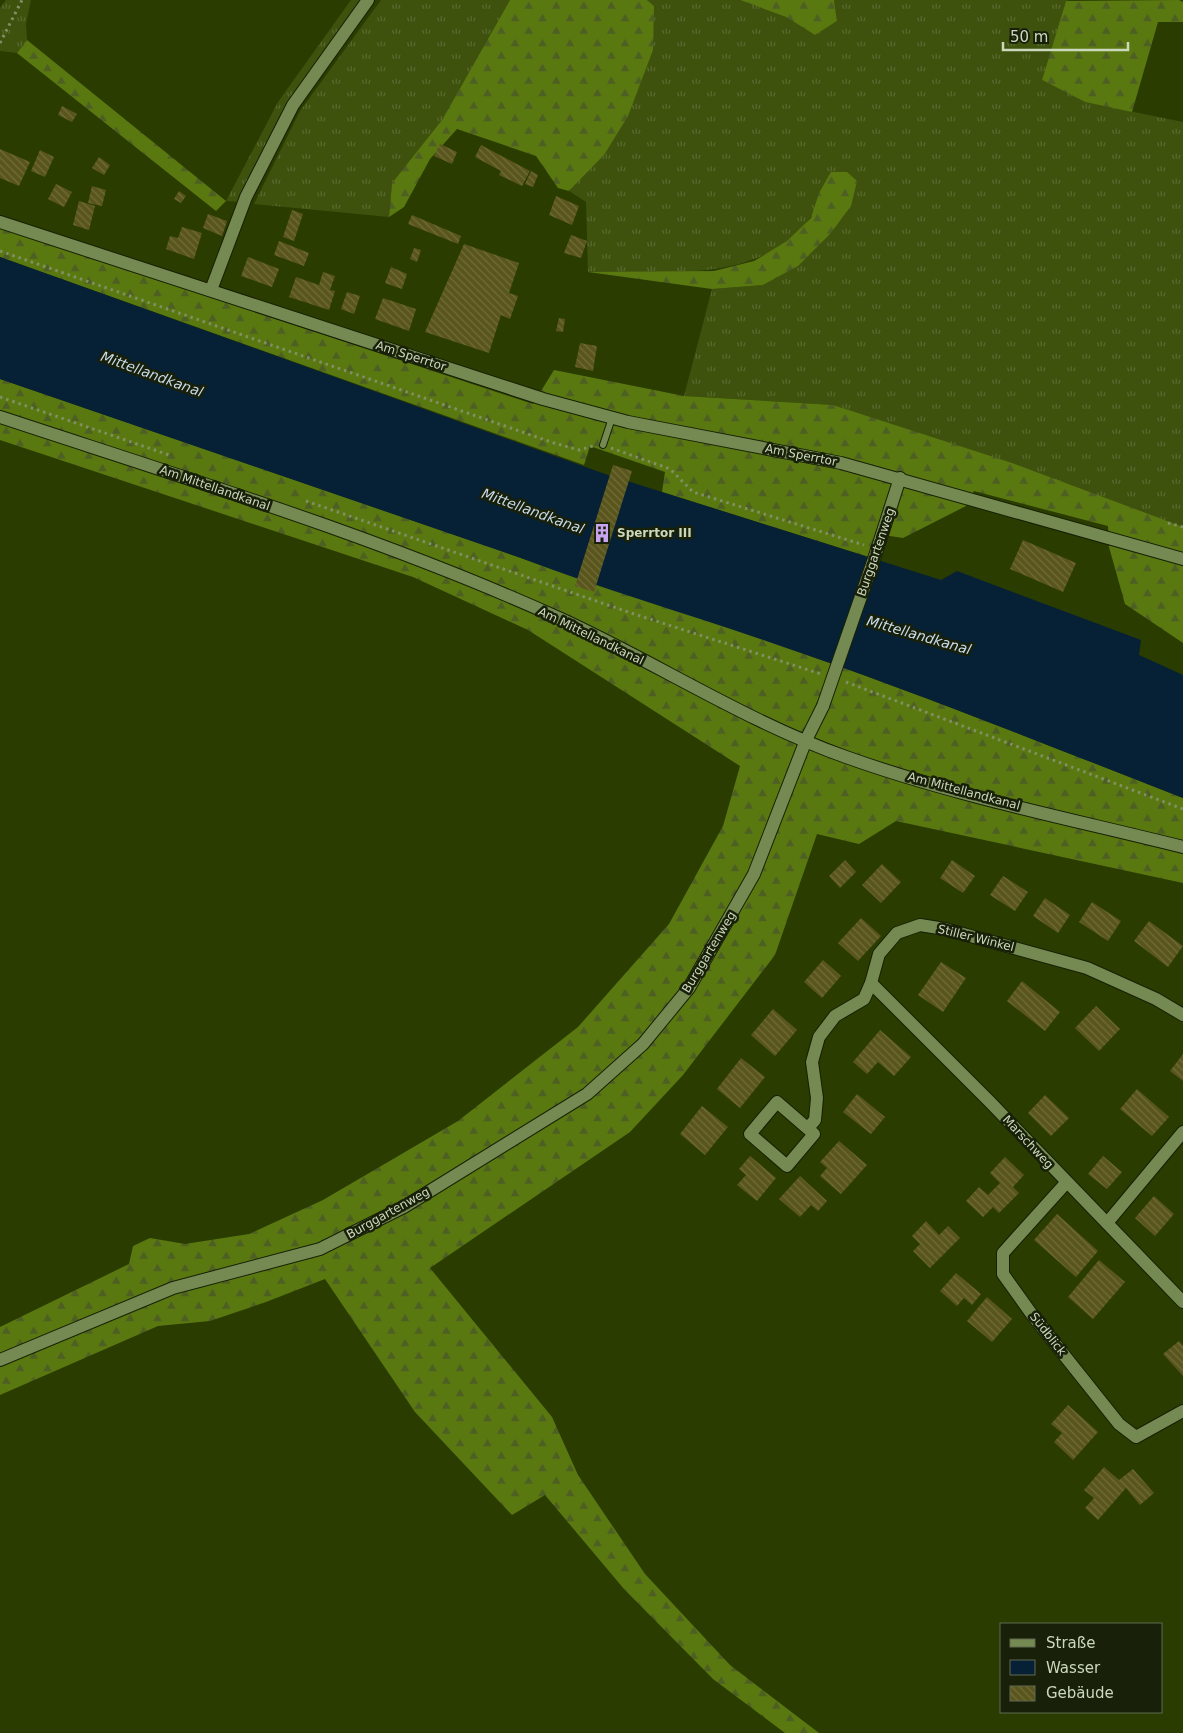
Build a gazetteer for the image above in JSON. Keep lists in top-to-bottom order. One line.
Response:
{"streets":{"street":["Am Sperrtor","Am Mittellandkanal","Burggartenweg","Stiller Winkel","Marschweg","Südblick"]},"crossings":[["Am Sperrtor","Burggartenweg"],["Am Mittellandkanal","Burggartenweg"],["Stiller Winkel","Marschweg"],["Marschweg","Südblick"]],"water":["Mittellandkanal"],"places":{"building":["Sperrtor III"]},"legend":["Straße","Wasser","Gebäude"],"scale_bar":"50 m"}
